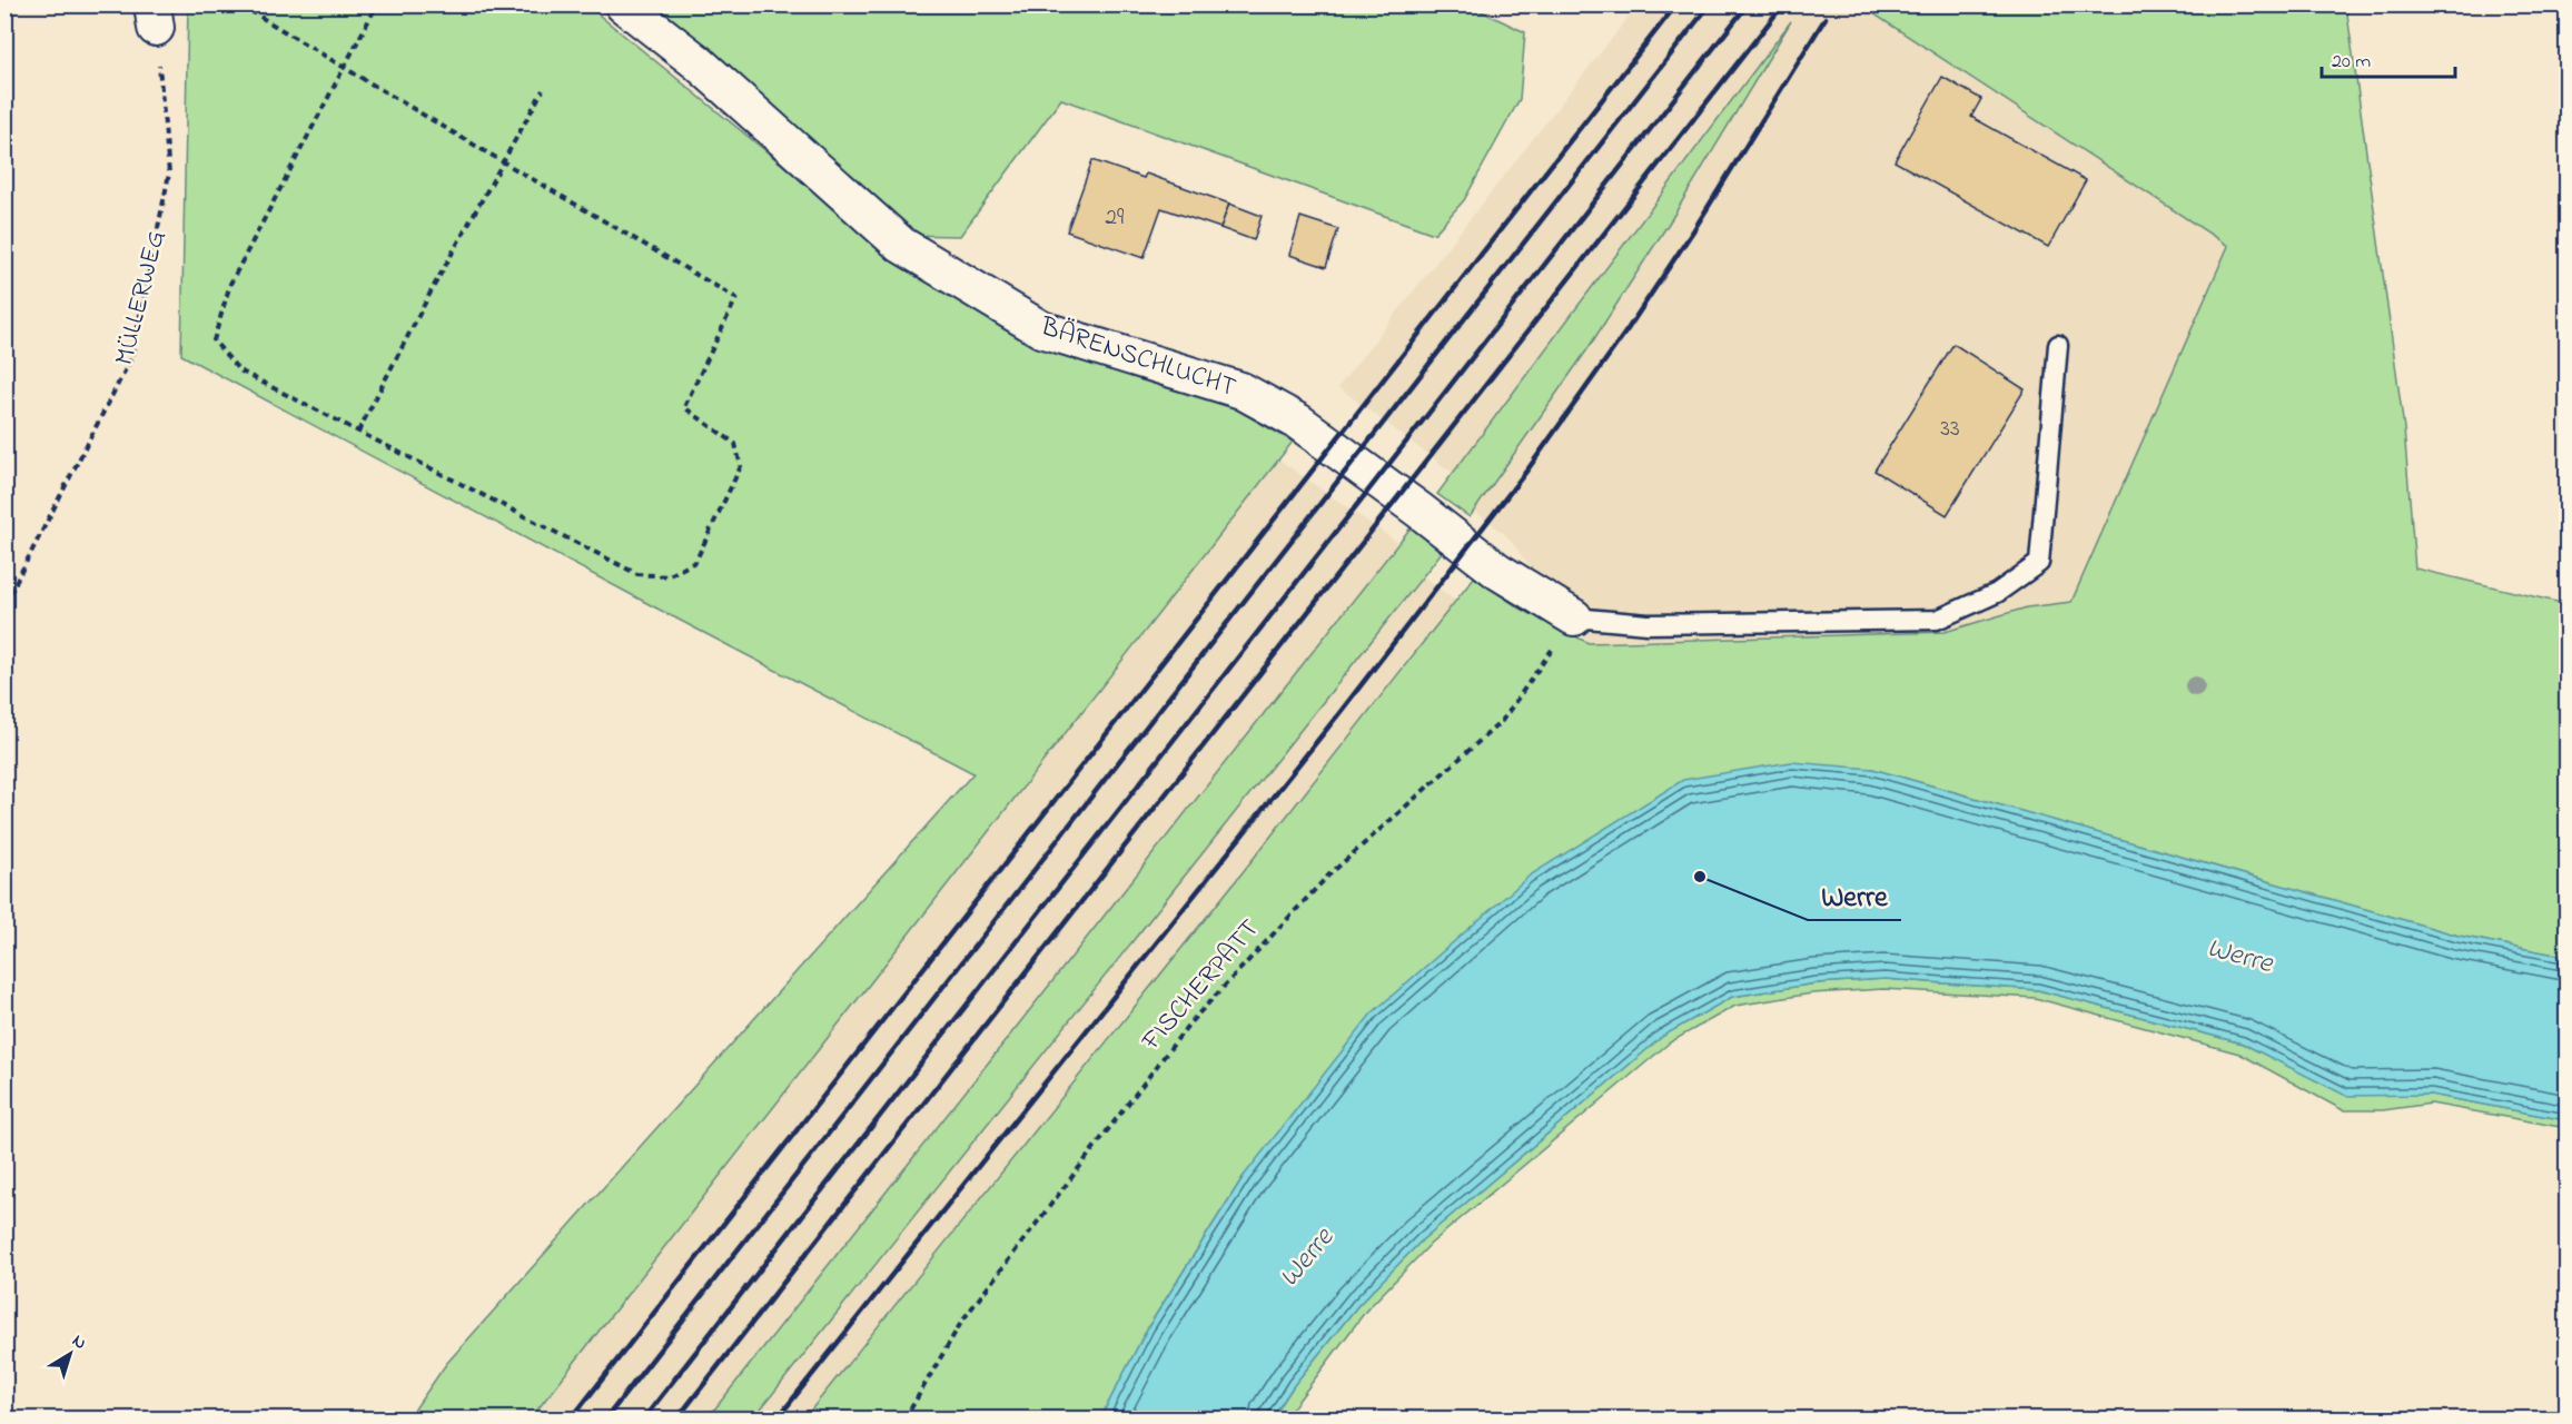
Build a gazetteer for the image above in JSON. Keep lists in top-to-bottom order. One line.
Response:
{"streets":{"street":["BÄRENSCHLUCHT"],"path":["MÜLLERWEG","FISCHERPATT"]},"crossings":[["BÄRENSCHLUCHT","FISCHERPATT"]],"water":["Werre"],"places":["Werre"],"house_numbers":["29","33"],"scale_bar":"20 m","north":"top right"}
